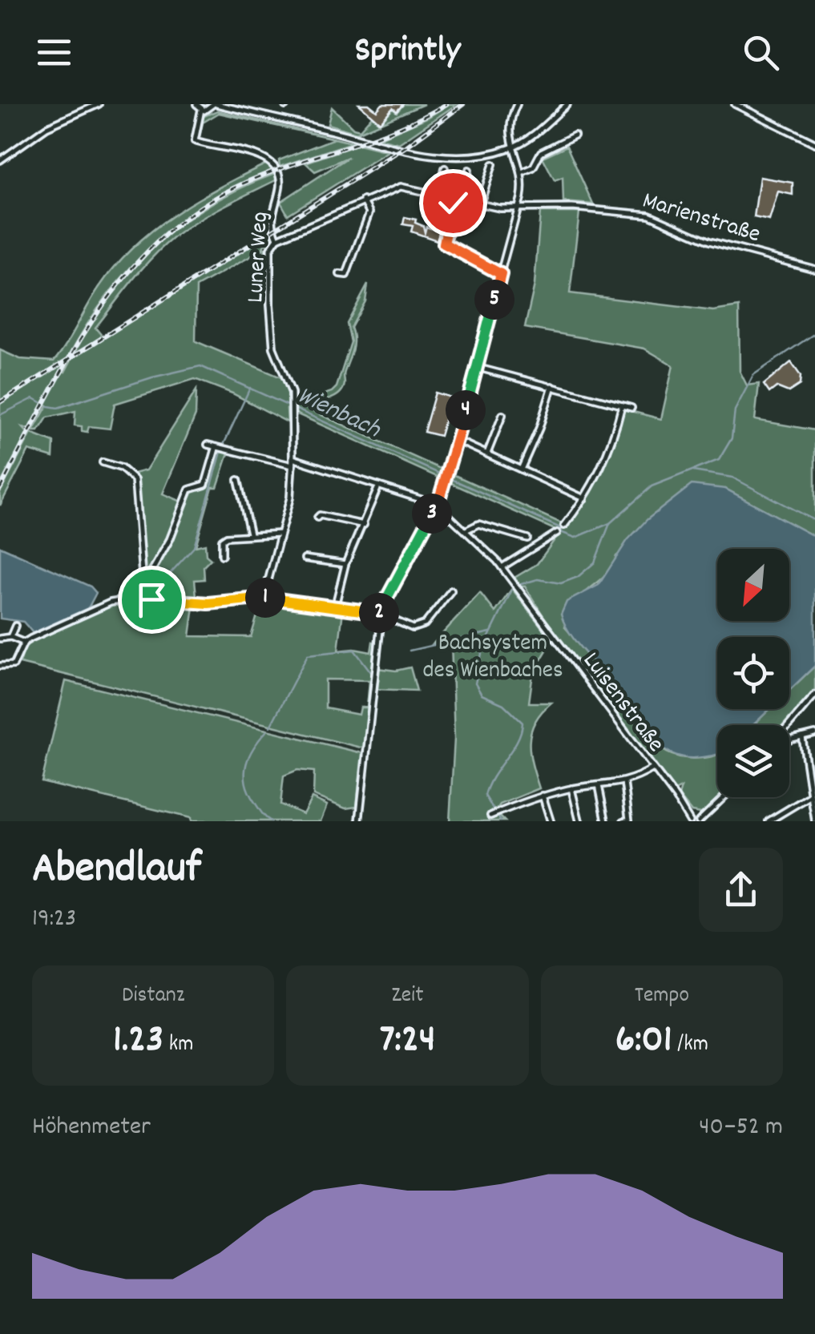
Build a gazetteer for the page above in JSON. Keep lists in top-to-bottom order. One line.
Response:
{"streets":{"street":["Marienstraße","Luner Weg","Luisenstraße"]},"crossings":[["Marienstraße","Luner Weg"]],"water":["Wienbach"],"parks":["Bachsystem des Wienbaches"],"north":"bottom left","page":{"header":"Sprintly","pins":["5","4","3","1","2"],"heading":["Abendlauf","19:23"],"stats":[["Distanz","1.23 km"],["Zeit","7:24"],["Tempo","6:01 /km"]],"chart":["Höhenmeter","40–52 m"]}}
